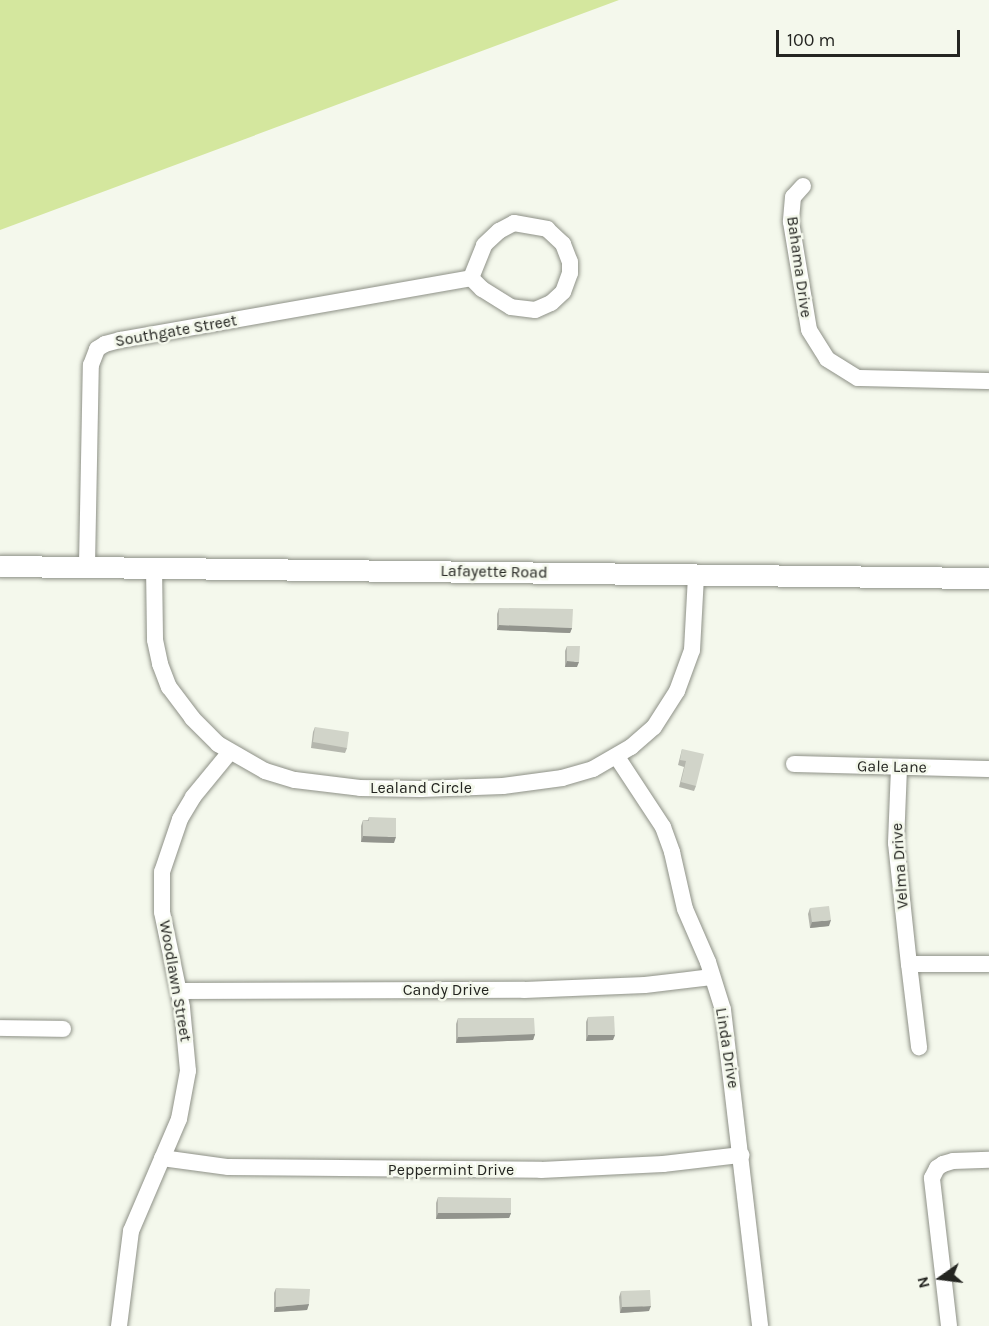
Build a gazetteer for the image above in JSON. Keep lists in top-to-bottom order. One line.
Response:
{"streets":{"main road":["Lafayette Road"],"street":["Bahama Drive","Southgate Street","Gale Lane","Lealand Circle","Velma Drive","Woodlawn Street","Candy Drive","Linda Drive","Peppermint Drive"]},"crossings":[["Southgate Street","Lafayette Road"],["Lafayette Road","Lealand Circle"],["Gale Lane","Velma Drive"],["Lealand Circle","Woodlawn Street"],["Lealand Circle","Linda Drive"],["Woodlawn Street","Candy Drive"],["Woodlawn Street","Peppermint Drive"],["Candy Drive","Linda Drive"],["Linda Drive","Peppermint Drive"]],"scale_bar":"100 m","north":"left"}
